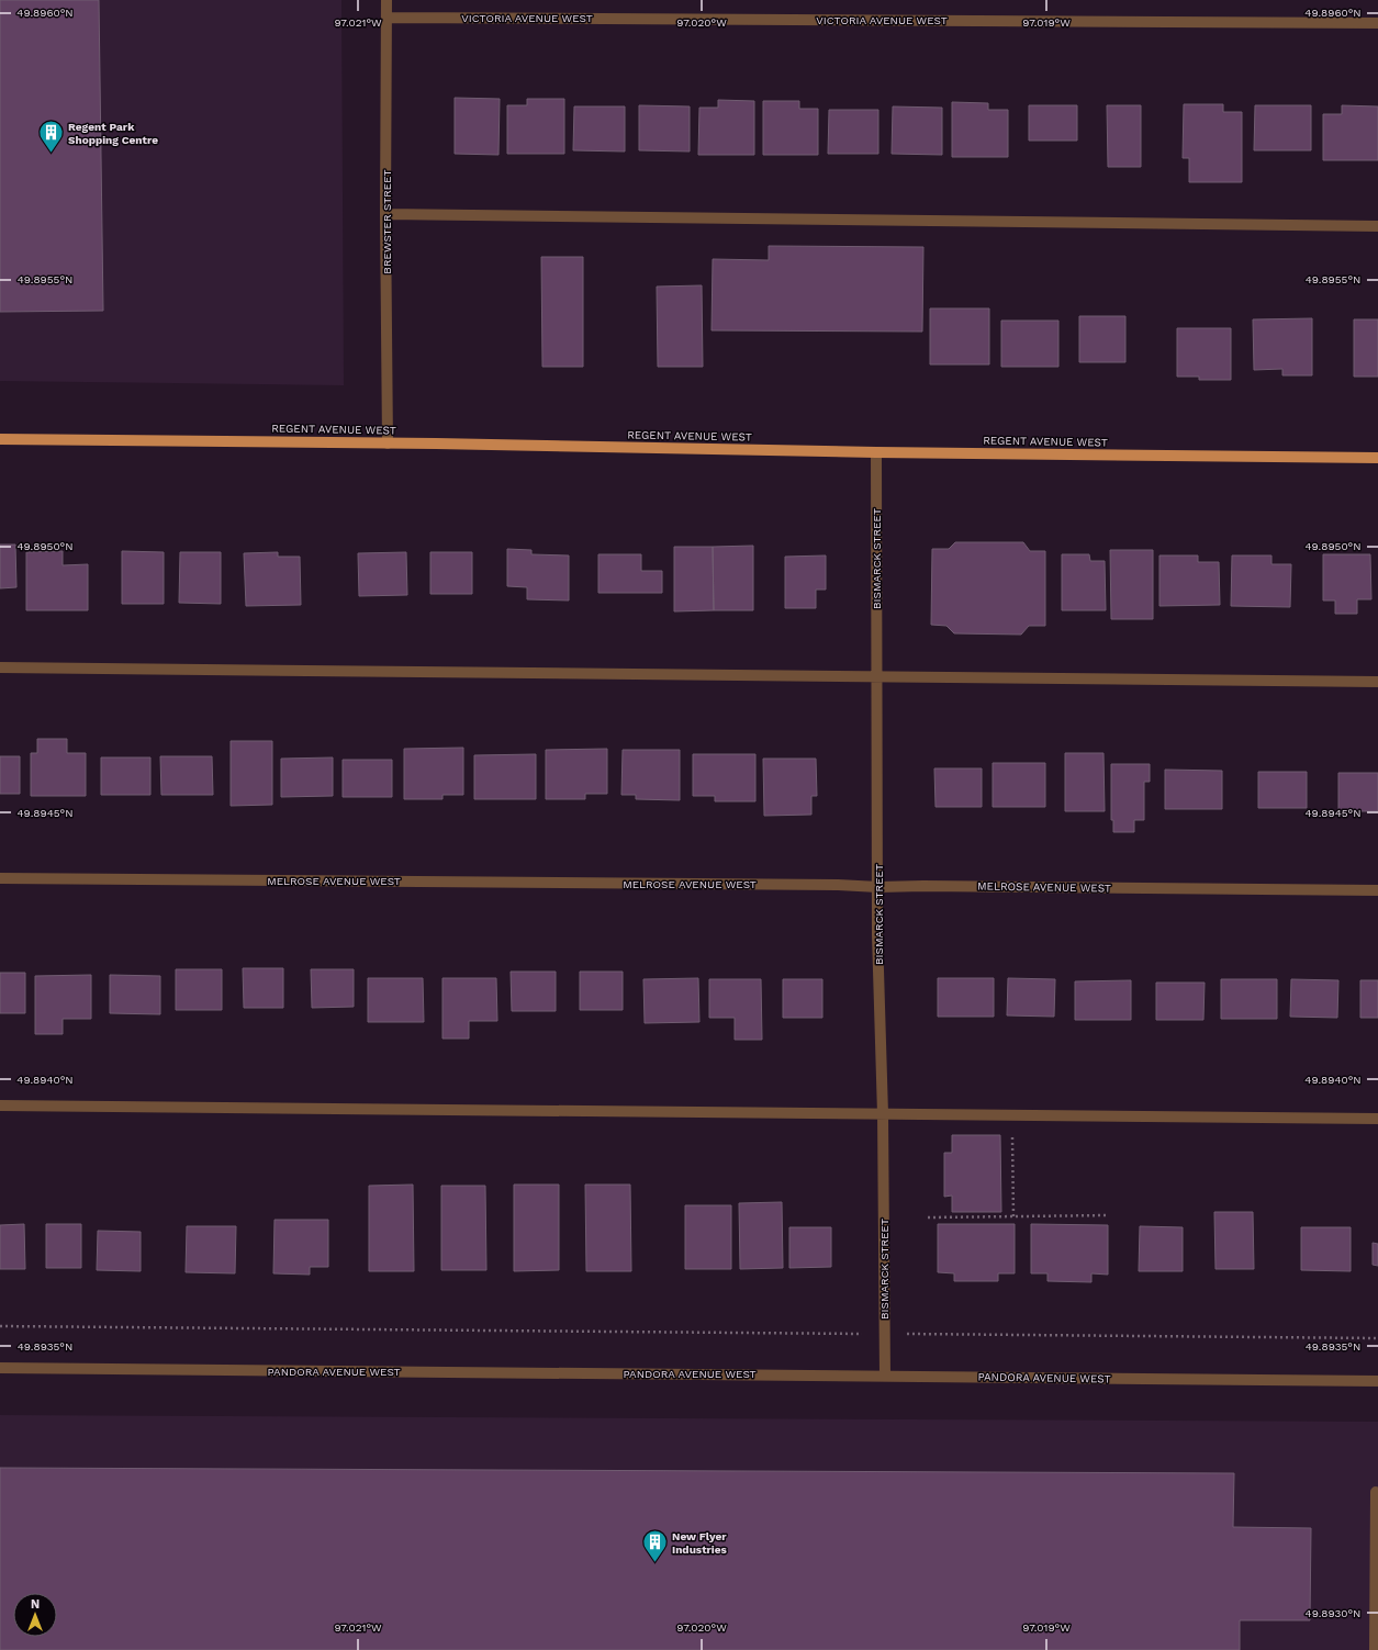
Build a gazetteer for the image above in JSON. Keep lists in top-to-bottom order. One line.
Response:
{"streets":{"main road":["REGENT AVENUE WEST"],"street":["VICTORIA AVENUE WEST","BREWSTER STREET","BISMARCK STREET","MELROSE AVENUE WEST","PANDORA AVENUE WEST"]},"crossings":[["VICTORIA AVENUE WEST","BREWSTER STREET"],["BREWSTER STREET","REGENT AVENUE WEST"],["REGENT AVENUE WEST","BISMARCK STREET"],["BISMARCK STREET","MELROSE AVENUE WEST"],["BISMARCK STREET","PANDORA AVENUE WEST"]],"places":{"building":["Regent Park Shopping Centre","New Flyer Industries"]},"north":"top","coordinates":["49.8960°N","97.021°W","97.020°W","97.019°W","49.8955°N","49.8950°N","49.8945°N","49.8940°N","49.8935°N","49.8930°N"]}
